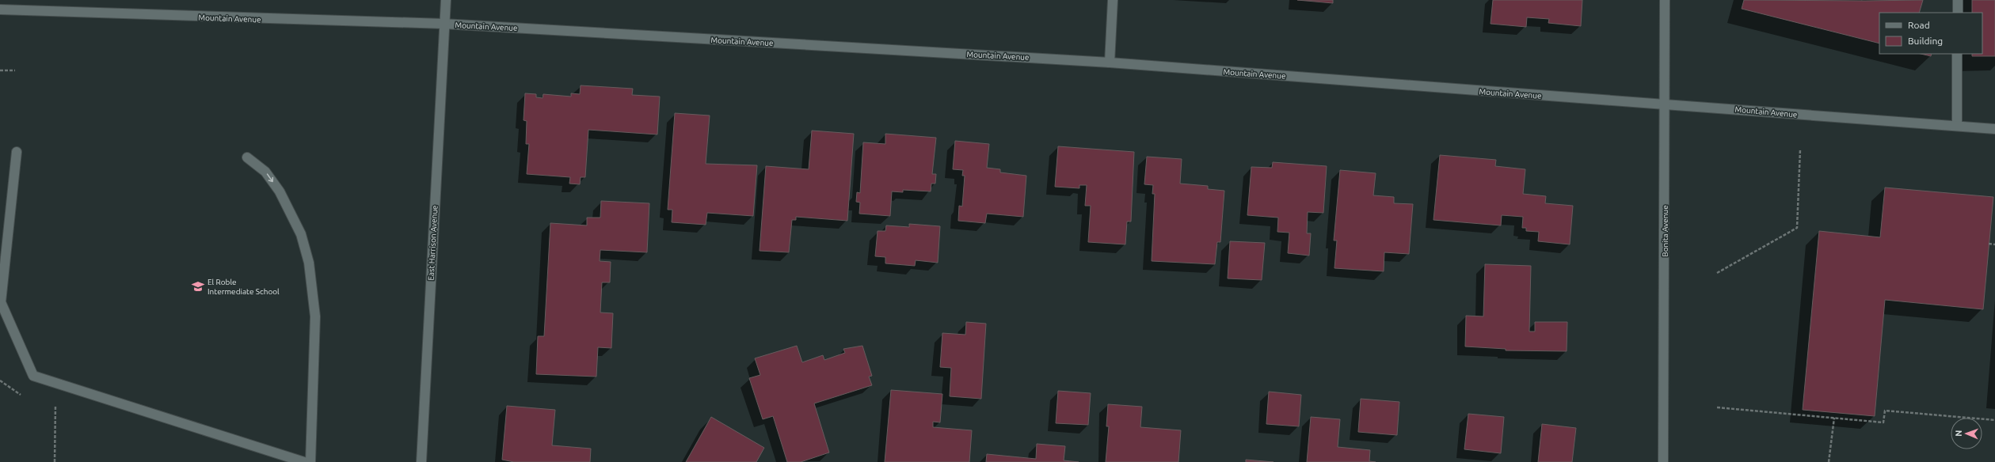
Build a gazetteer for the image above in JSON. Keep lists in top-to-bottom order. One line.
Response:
{"streets":{"main road":["Mountain Avenue","Bonita Avenue","East Harrison Avenue"]},"crossings":[["Mountain Avenue","Bonita Avenue"],["Mountain Avenue","East Harrison Avenue"]],"places":{"school or university":["El Roble Intermediate School"]},"legend":["Road","Building"],"north":"left"}
